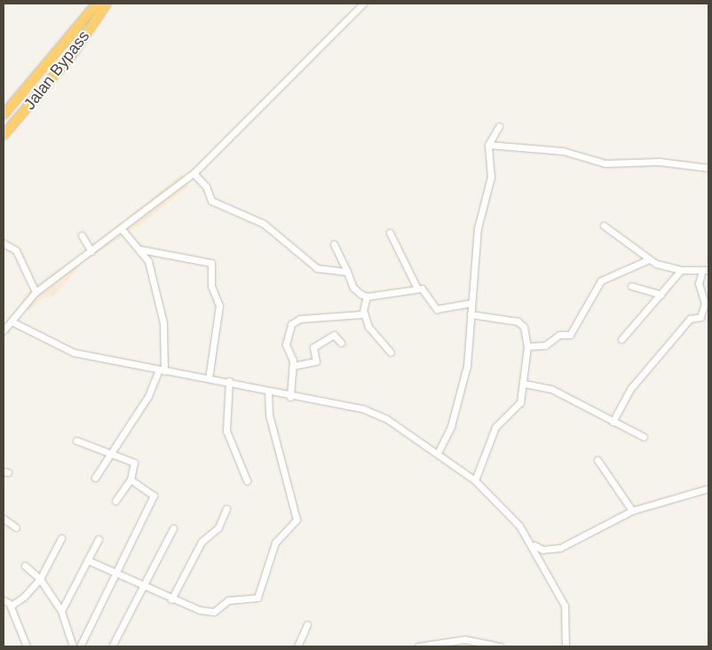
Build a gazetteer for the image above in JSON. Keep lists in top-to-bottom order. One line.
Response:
{"streets":{"highway":["Jalan Bypass"]}}
